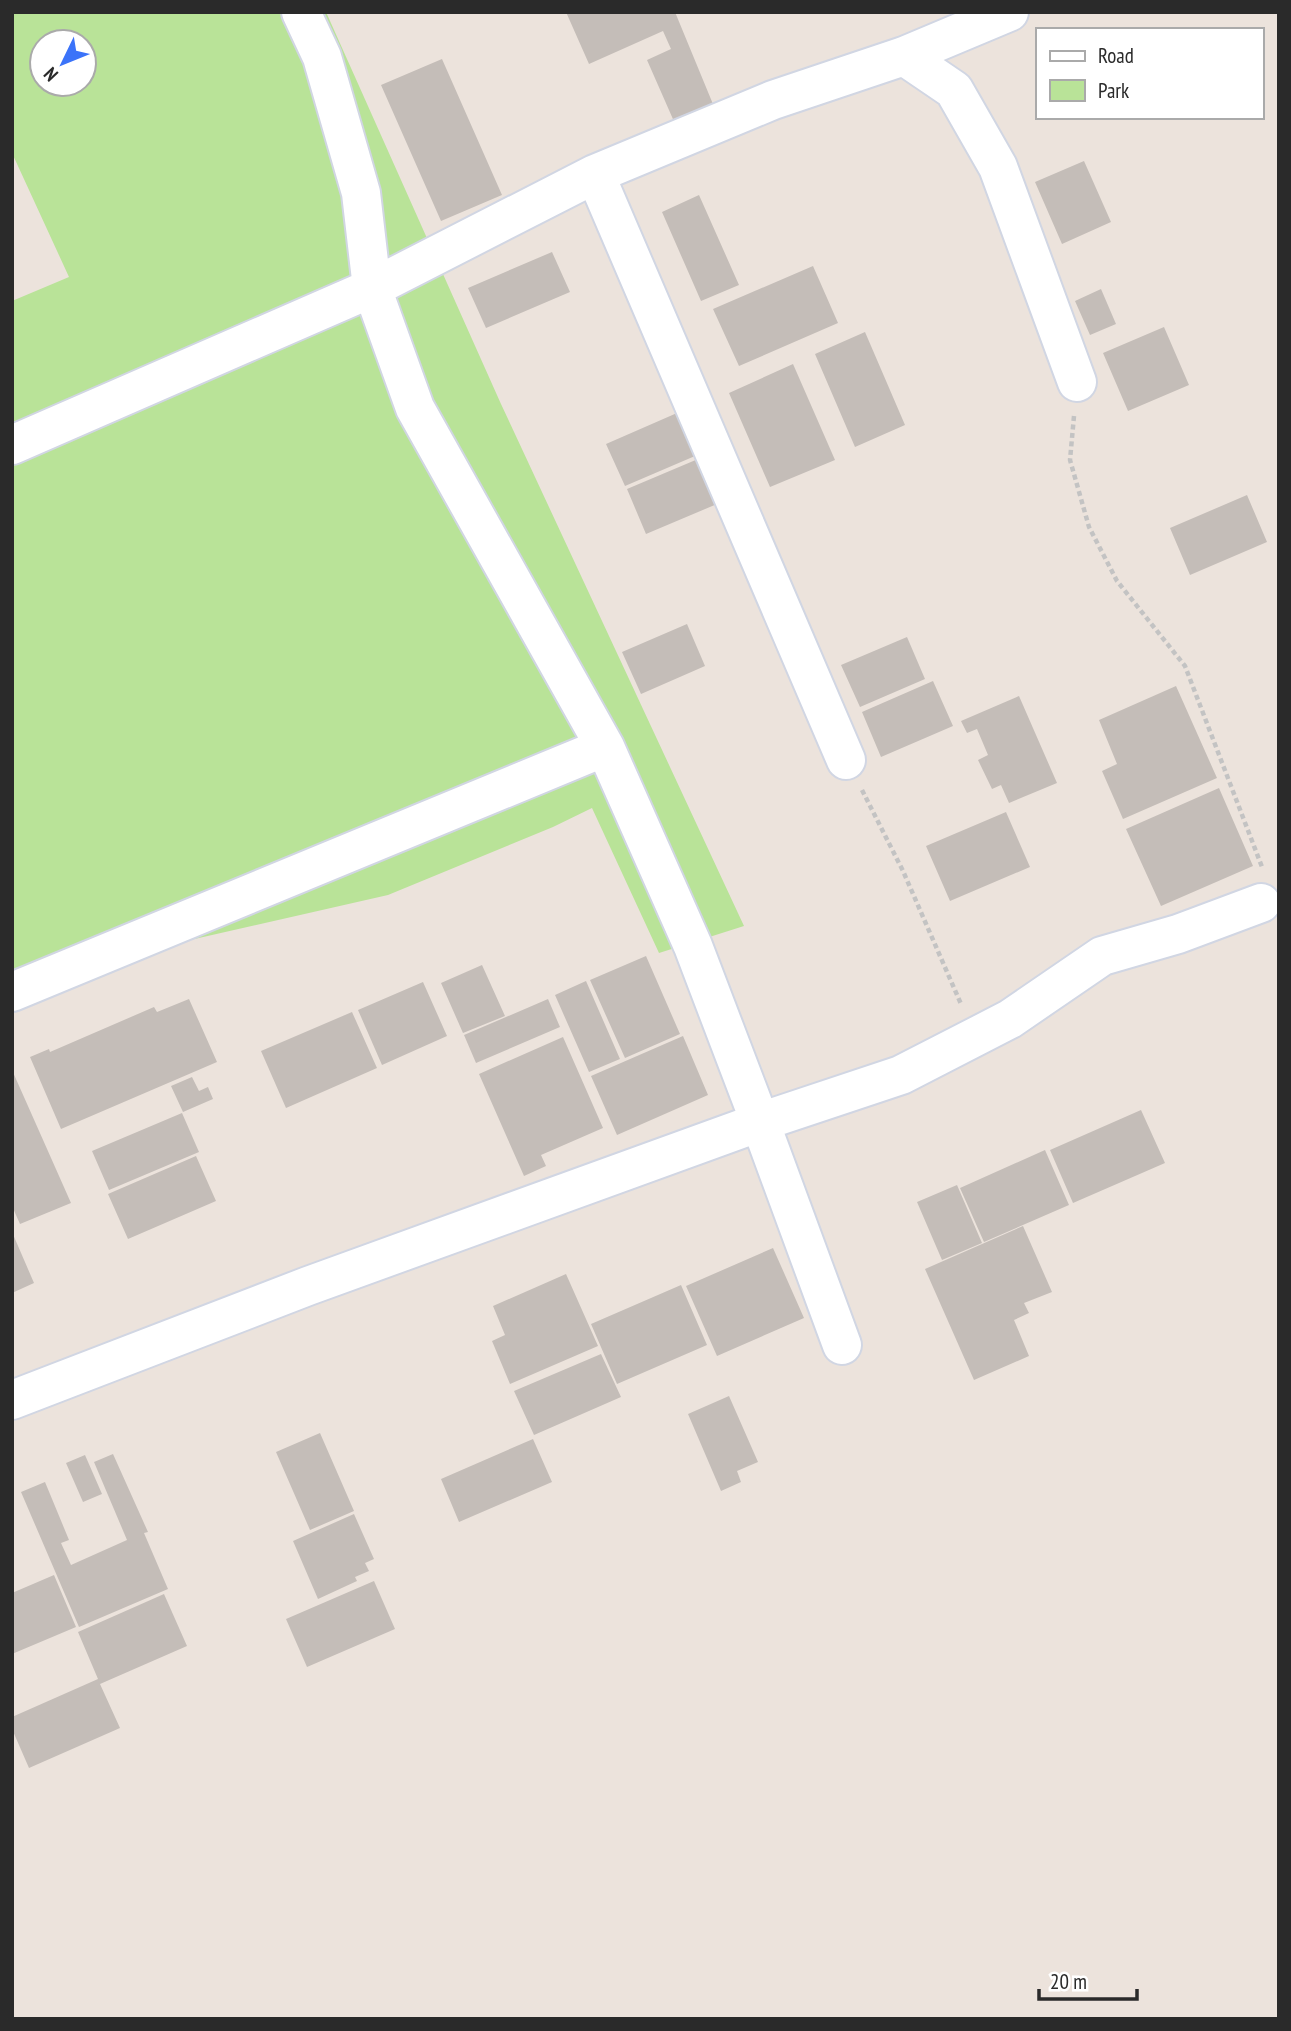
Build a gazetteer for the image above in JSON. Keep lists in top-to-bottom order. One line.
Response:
{"legend":["Road","Park"],"scale_bar":"20 m","north":"bottom left"}
